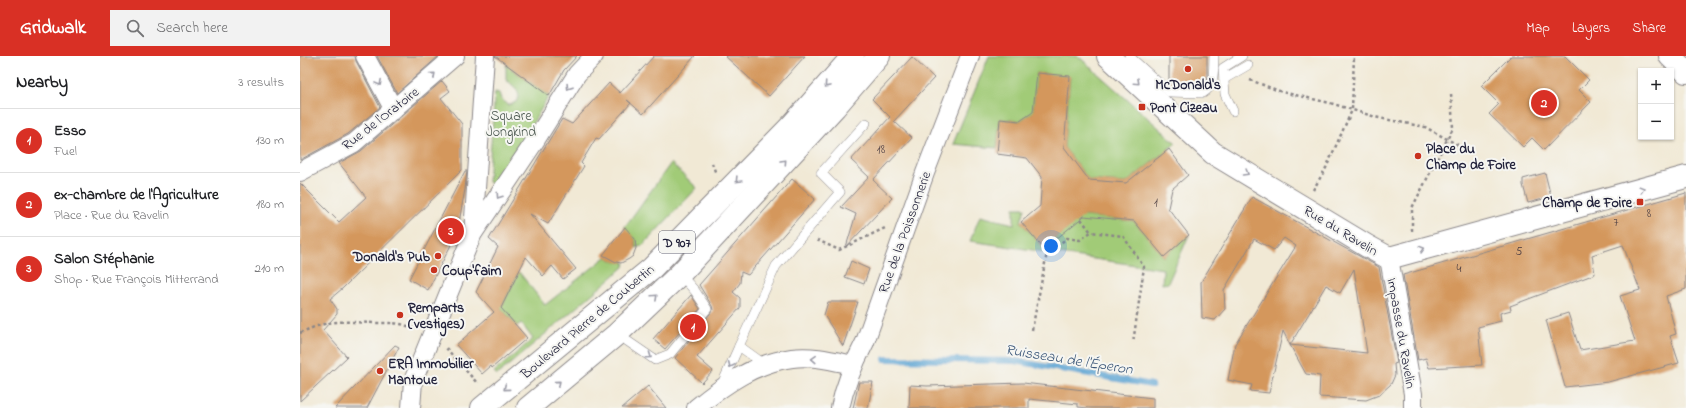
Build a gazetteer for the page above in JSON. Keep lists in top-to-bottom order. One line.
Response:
{"streets":{"main road":["Rue du Ravelin","D 907","Boulevard Pierre de Coubertin"],"street":["Rue de l'Oratoire","Rue de la Poissonnerie","Impasse du Ravelin"]},"crossings":[["Rue du Ravelin","Impasse du Ravelin"]],"one_way":["Rue du Ravelin"],"water":["Ruisseau de l'Éperon"],"parks":["Square Jongkind"],"places":{"other":["McDonald's","Place du Champ de Foire","Donald's Pub","Coup'faim","Remparts (vestiges)","ERA Immobilier Mantoue"],"transit":["Pont Cizeau","Champ de Foire"]},"house_numbers":["18","1","8","7","5","4"],"page":{"header":"Gridwalk","search":"Search here","nav":["Map","Layers","Share"],"heading":["Nearby","3 results"],"map_buttons":["+","−"],"pins":["2","3","1"],"list":[{"mark":"1","name":"Esso","note":"Fuel","value":"130 m"},{"mark":"2","name":"ex-chambre de l'Agriculture","note":"Place · Rue du Ravelin","value":"180 m"},{"mark":"3","name":"Salon Stéphanie","note":"Shop · Rue François Mitterrand","value":"210 m"}]}}
